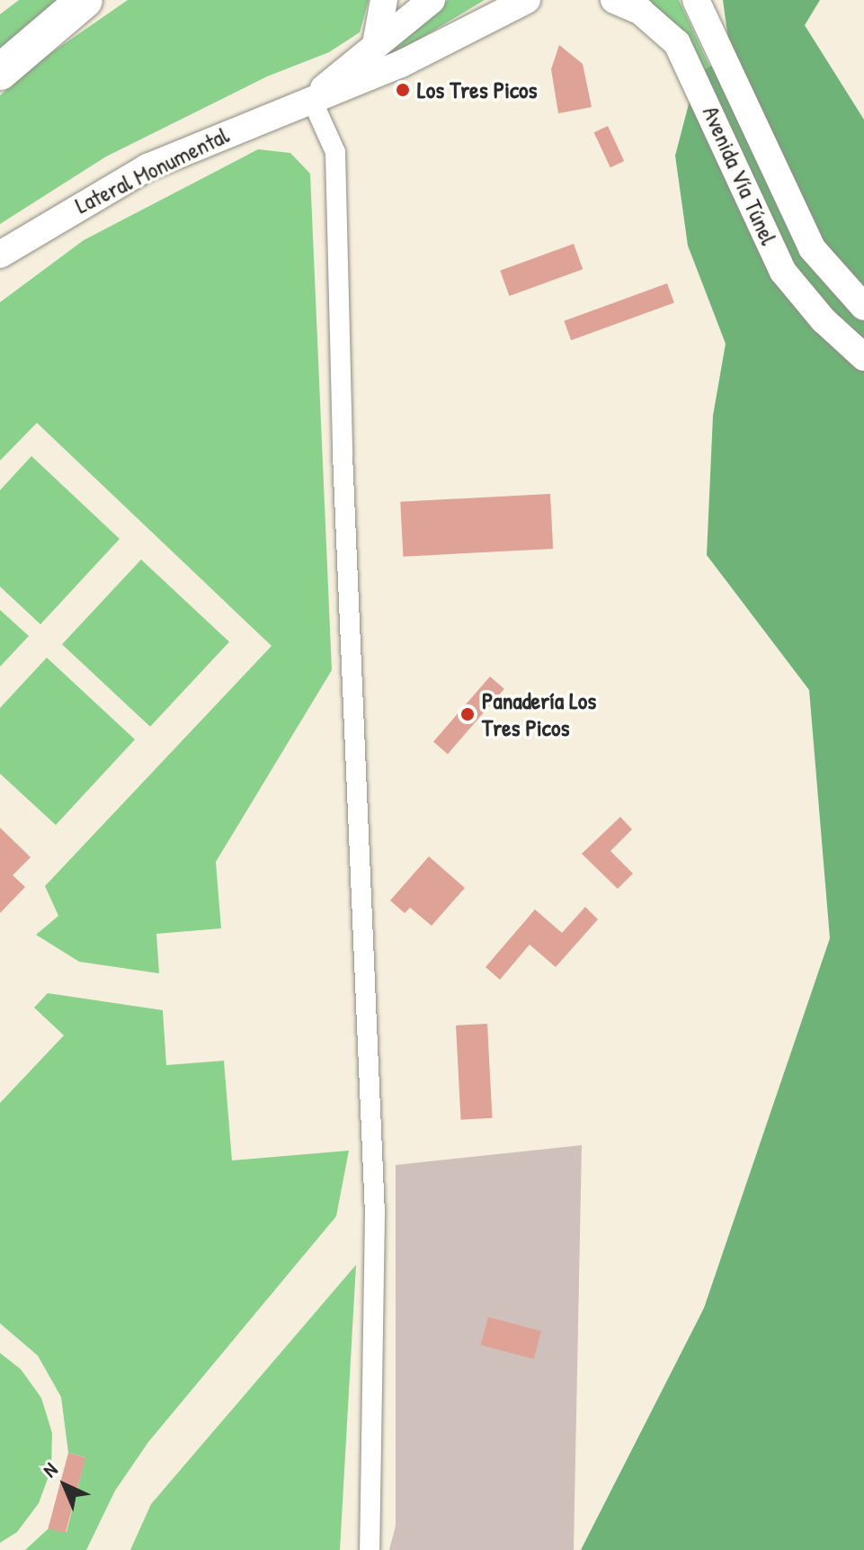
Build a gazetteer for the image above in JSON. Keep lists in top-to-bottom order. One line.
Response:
{"streets":{"main road":["Lateral Monumental","Avenida Vía Túnel"]},"places":["Los Tres Picos","Panadería Los Tres Picos"],"north":"top left"}
